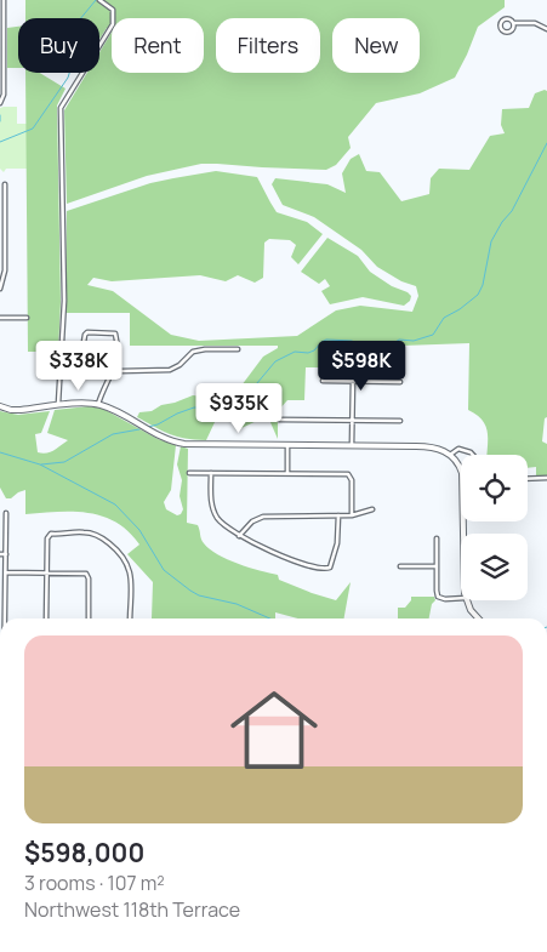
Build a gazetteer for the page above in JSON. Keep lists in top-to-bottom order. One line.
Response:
{"page":{"chip":["Buy","Rent","Filters","New"],"price":["$338K","$598K","$935K"],"list":[{"name":"$598,000","note":"3 rooms · 107 m² · Northwest 118th Terrace"}]}}
